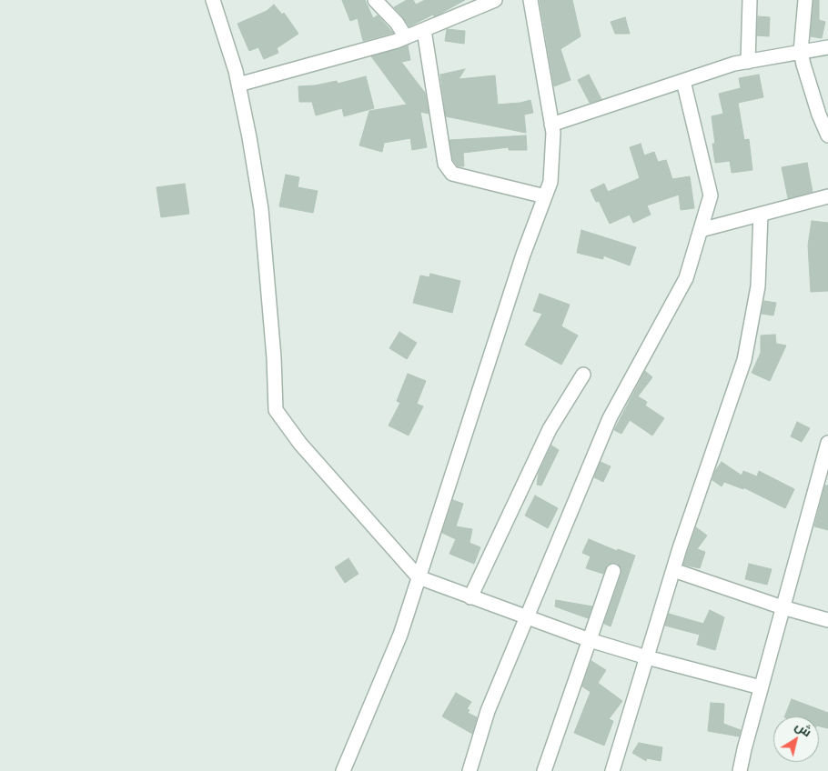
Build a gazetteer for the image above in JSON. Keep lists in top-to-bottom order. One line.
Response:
{"north":"top right"}
